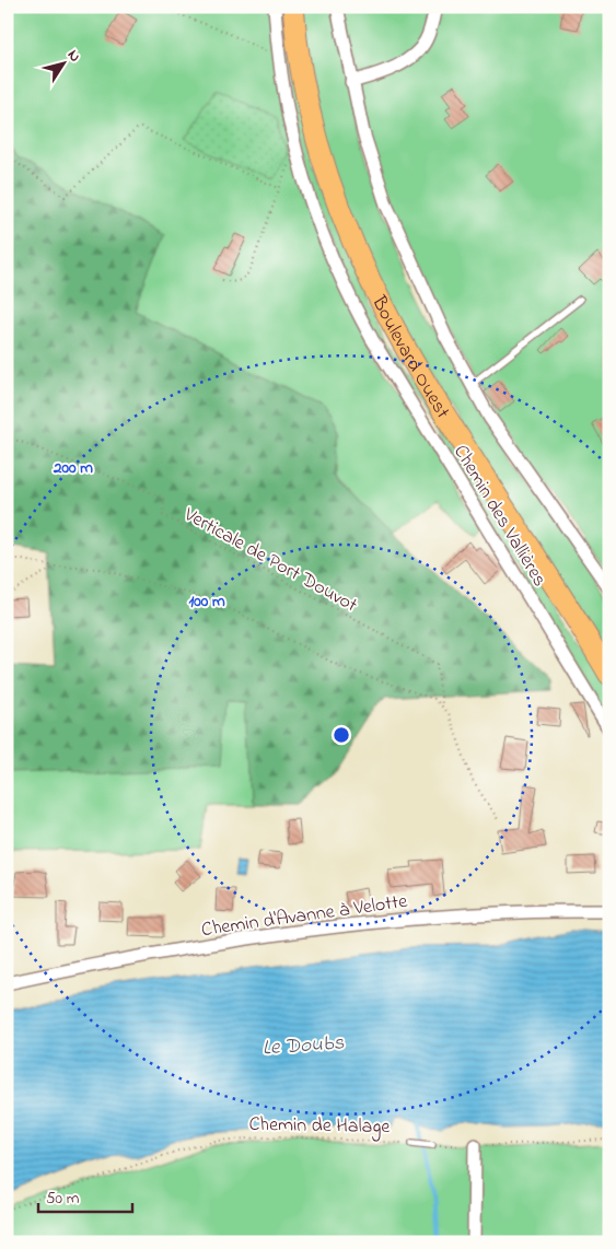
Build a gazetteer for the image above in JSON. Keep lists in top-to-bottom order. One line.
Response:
{"streets":{"main road":["Boulevard Ouest"],"street":["Chemin des Vallières","Chemin d'Avanne à Velotte"],"lane":["Chemin de Halage"],"path":["Verticale de Port Douvot"]},"water":["Le Doubs"],"scale_bar":"50 m","north":"top right","rings":["200 m","100 m"]}
